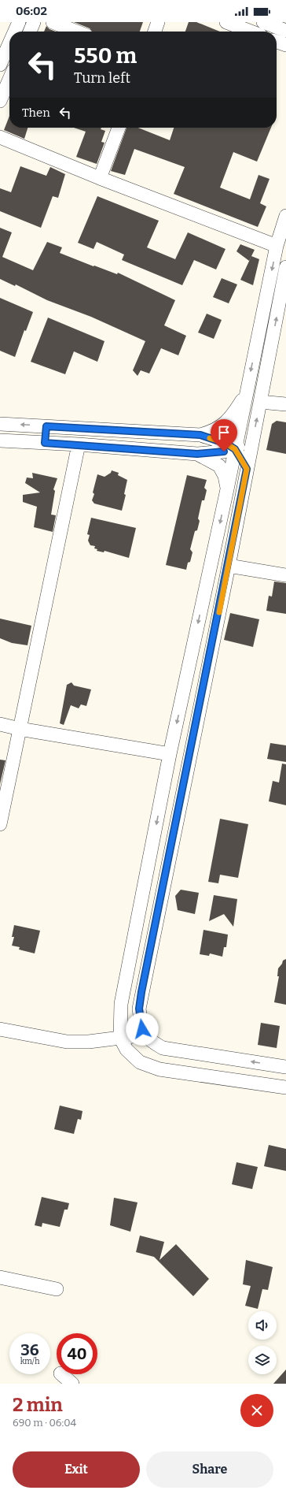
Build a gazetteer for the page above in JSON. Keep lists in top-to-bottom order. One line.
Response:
{"page":{"status":"06:02","turn":["550 m","Turn left"],"then":"Then","speed":"36 km/h","limit":"40","heading":["2 min","690 m · 06:04"],"buttons":["Exit","Share"]}}
